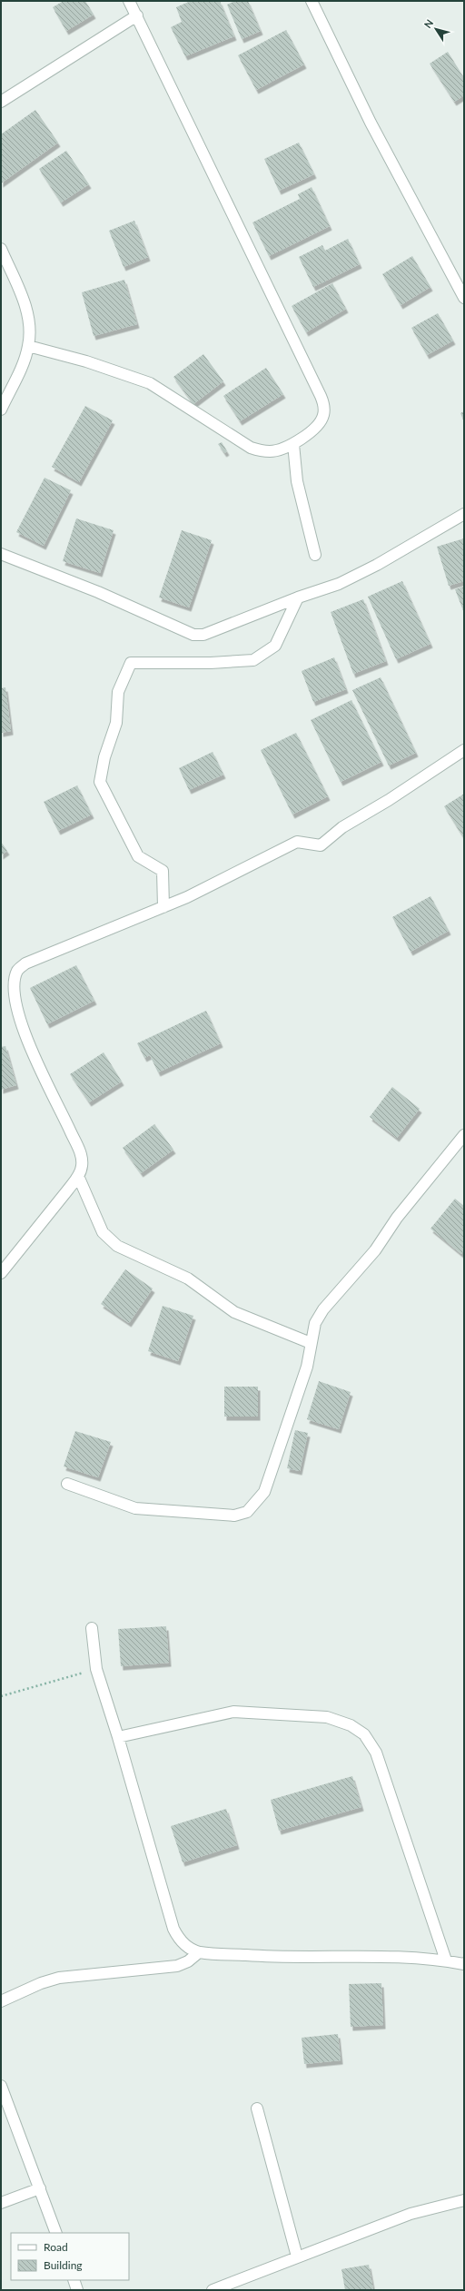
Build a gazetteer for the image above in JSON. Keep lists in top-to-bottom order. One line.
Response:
{"legend":["Road","Building"],"north":"top left"}
